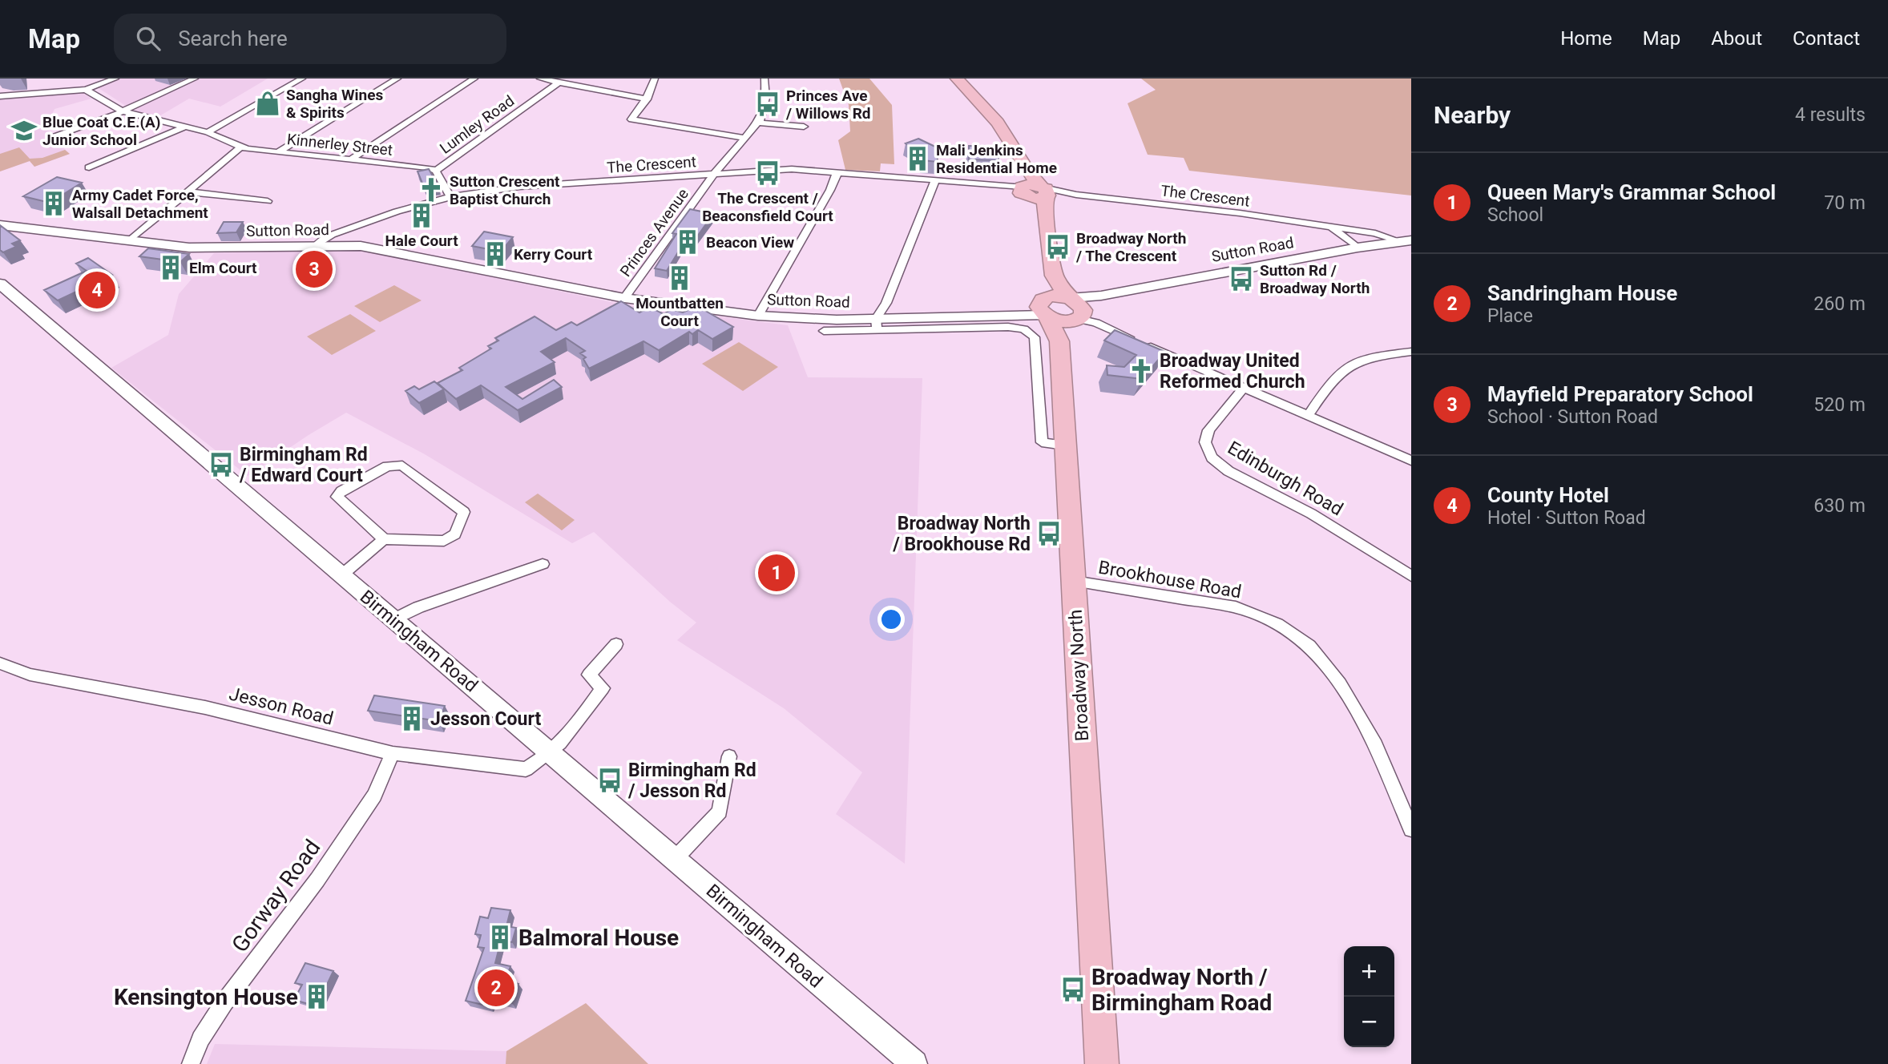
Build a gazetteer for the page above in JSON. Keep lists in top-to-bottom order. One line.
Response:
{"streets":{"highway":["Broadway North"],"street":["Lumley Road","Kinnerley Street","The Crescent","Sutton Road","Princes Avenue","Edinburgh Road","Brookhouse Road","Birmingham Road","Jesson Road","Gorway Road"]},"crossings":[["Lumley Road","Kinnerley Street"],["Lumley Road","The Crescent"],["The Crescent","Sutton Road"],["The Crescent","Princes Avenue"],["Sutton Road","Princes Avenue"],["Sutton Road","Broadway North"],["Brookhouse Road","Broadway North"],["Birmingham Road","Jesson Road"],["Jesson Road","Gorway Road"]],"places":{"shop":["Sangha Wines & Spirits"],"bus stop":["Princes Ave / Willows Rd","The Crescent / Beaconsfield Court","Broadway North / The Crescent","Sutton Rd / Broadway North","Birmingham Rd / Edward Court","Broadway North / Brookhouse Rd","Birmingham Rd / Jesson Rd","Broadway North / Birmingham Road"],"school or university":["Blue Coat C.E.(A) Junior School"],"building":["Mali Jenkins Residential Home","Army Cadet Force, Walsall Detachment","Hale Court","Beacon View","Kerry Court","Elm Court","Mountbatten Court","Jesson Court","Balmoral House","Kensington House"],"church":["Sutton Crescent Baptist Church","Broadway United Reformed Church"]},"page":{"header":"Map","search":"Search here","nav":["Home","Map","About","Contact"],"heading":["Nearby","4 results"],"list":[{"mark":"1","name":"Queen Mary's Grammar School","note":"School","value":"70 m"},{"mark":"2","name":"Sandringham House","note":"Place","value":"260 m"},{"mark":"3","name":"Mayfield Preparatory School","note":"School · Sutton Road","value":"520 m"},{"mark":"4","name":"County Hotel","note":"Hotel · Sutton Road","value":"630 m"}],"pins":["3","4","1","2"],"map_buttons":["+","−"]}}
